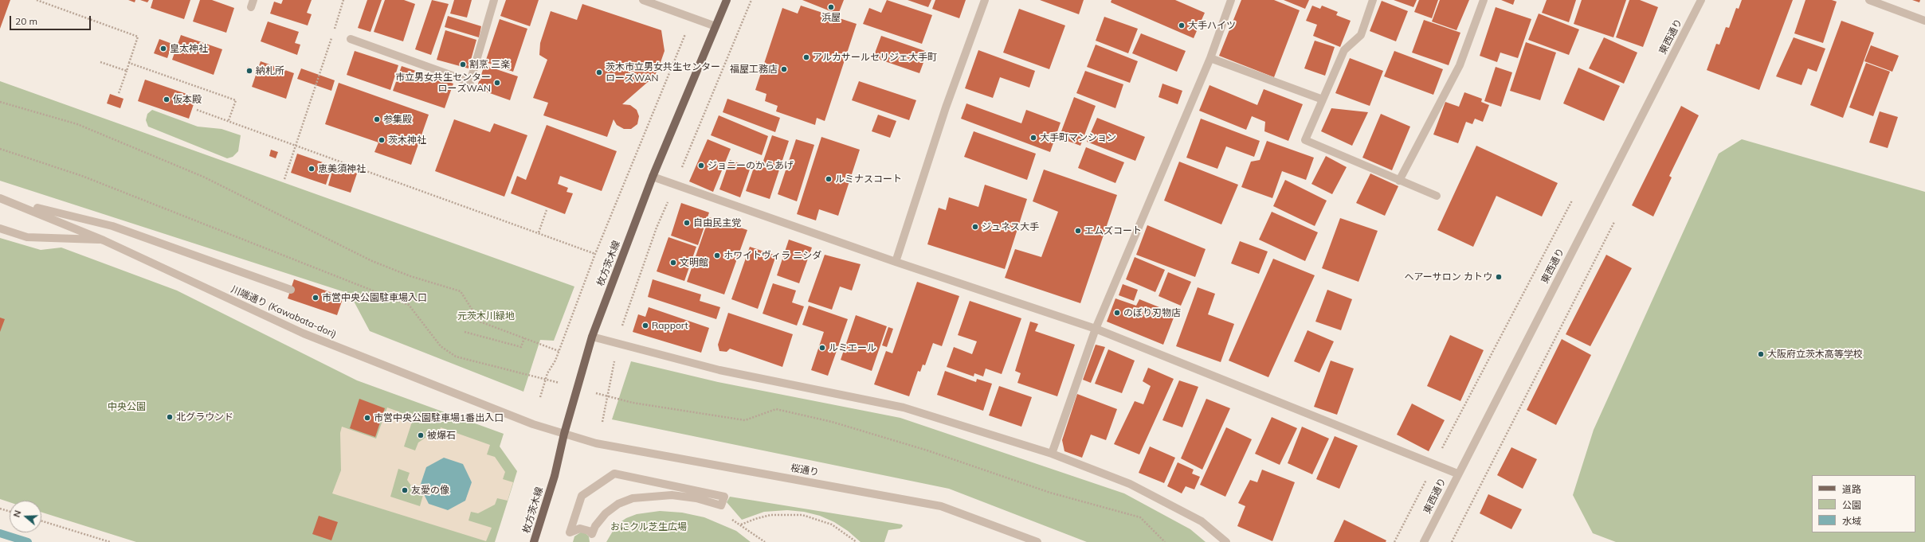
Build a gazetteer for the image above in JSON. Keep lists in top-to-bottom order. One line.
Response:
{"streets":{"main road":["枚方茨木線"],"street":["東西通り","川端通り (Kawabata-dori)","桜通り"]},"crossings":[["枚方茨木線","川端通り (Kawabata-dori)"],["枚方茨木線","桜通り"],["川端通り (Kawabata-dori)","桜通り"]],"parks":["元茨木川緑地","中央公園","おにクル芝生広場"],"places":["浜屋","大手ハイツ","皇太神社","アルカサールセリジェ大手町","割烹 三楽","福屋工務店","納札所","茨木市立男女共生センター ローズWAN","市立男女共生センター ローズWAN","仮本殿","参集殿","大手町マンション","茨木神社","ジョニーのからあげ","恵美須神社","ルミナスコート","自由民主党","ジュネス大手","エムズコート","ホワイトヴィラ ニシダ","文明館","ヘアーサロン カトウ","市営中央公園駐車場入口","のぼり刃物店","Rapport","ルミエール","大阪府立茨木高等学校","北グラウンド","市営中央公園駐車場1番出入口","被爆石","友愛の像"],"legend":["道路","公園","水域"],"scale_bar":"20 m","north":"left"}
